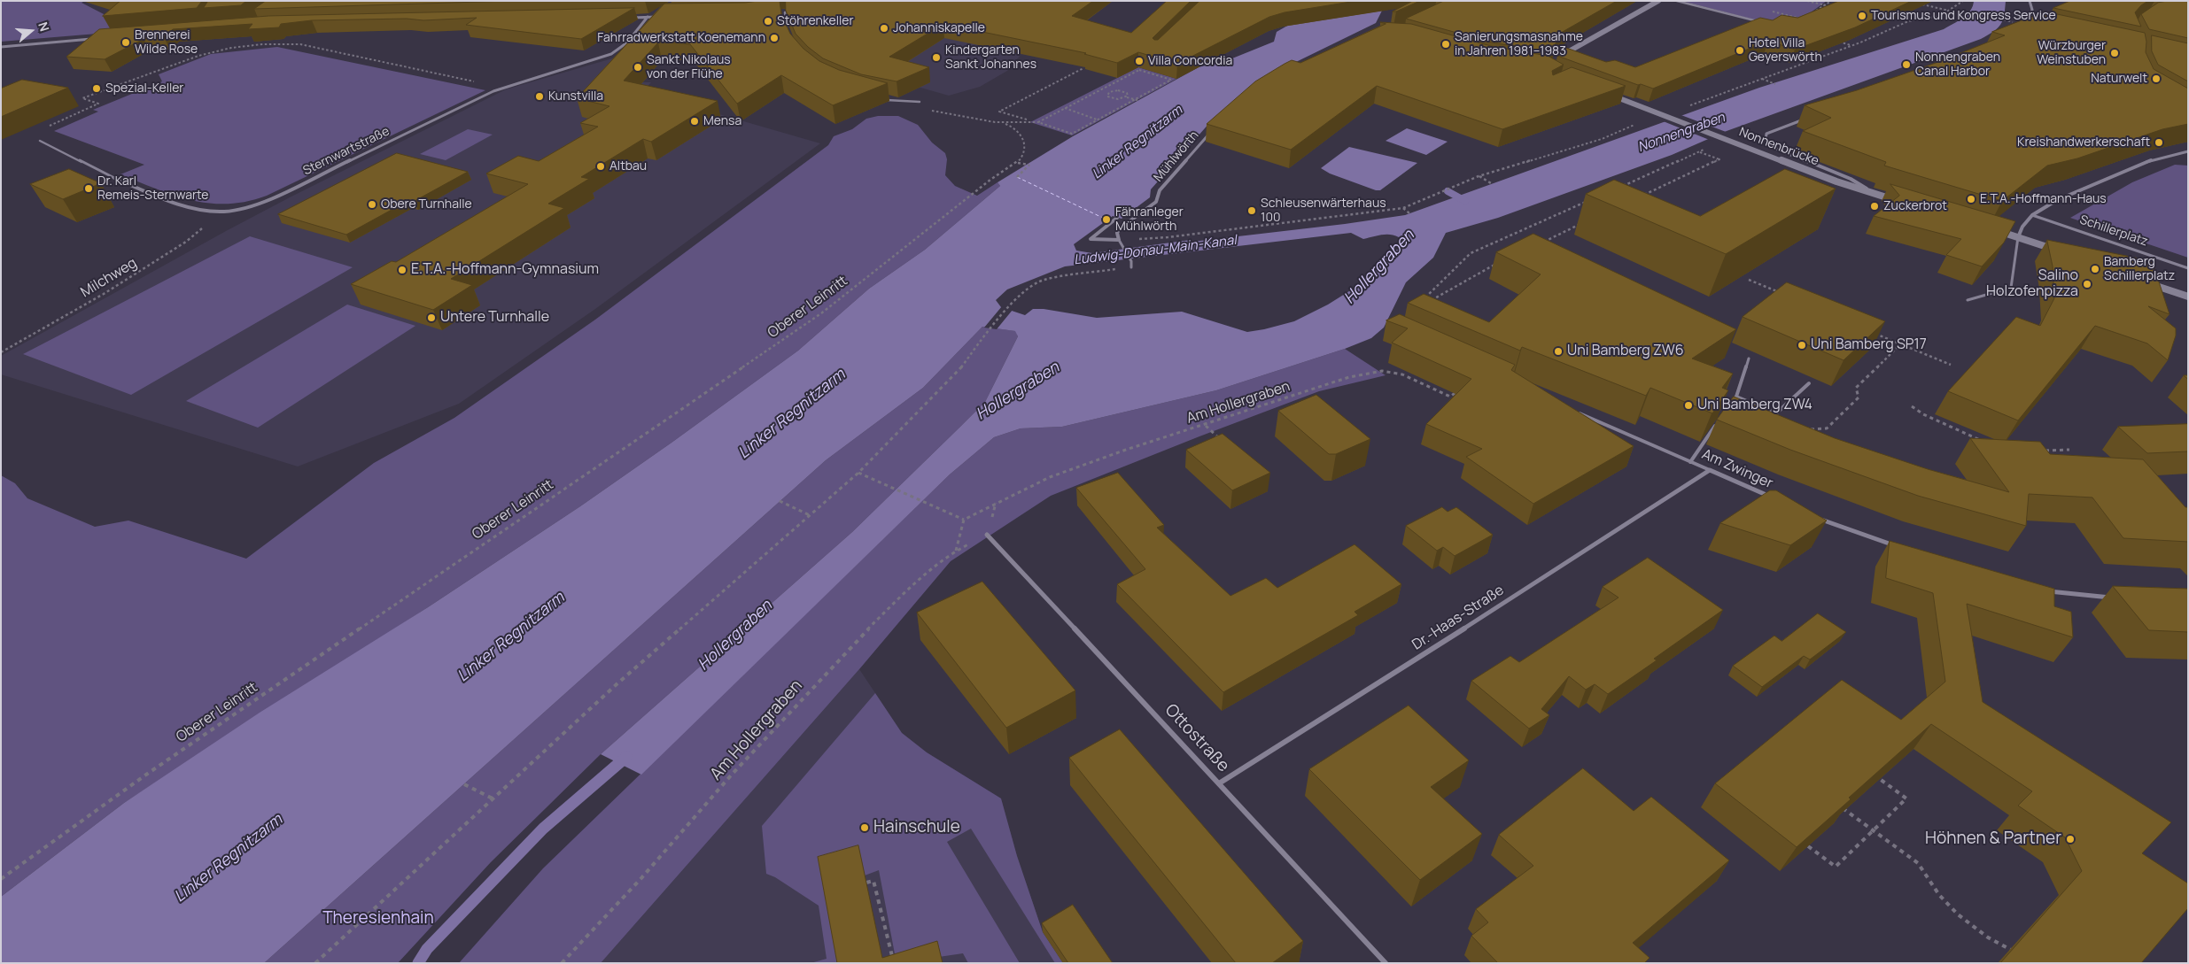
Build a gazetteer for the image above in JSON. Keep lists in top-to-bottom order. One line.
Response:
{"streets":{"street":["Nonnenbrücke","Sternwartstraße","Mühlwörth","Am Zwinger","Dr.-Haas-Straße","Ottostraße"],"lane":["Schillerplatz"],"path":["Milchweg","Oberer Leinritt","Am Hollergraben"]},"crossings":[["Sternwartstraße","Milchweg"],["Am Hollergraben","Ottostraße"],["Am Zwinger","Dr.-Haas-Straße"],["Dr.-Haas-Straße","Ottostraße"]],"water":["Nonnengraben","Linker Regnitzarm","Ludwig-Donau-Main-Kanal","Hollergraben"],"parks":["Theresienhain"],"places":["Tourismus und Kongress Service","Stöhrenkeller","Johanniskapelle","Fahrradwerkstatt Koenemann","Brennerei Wilde Rose","Sanierungsmasnahme in Jahren 1981–1983","Hotel Villa Geyerswörth","Würzburger Weinstuben","Kindergarten Sankt Johannes","Villa Concordia","Nonnengraben Canal Harbor","Sankt Nikolaus von der Flühe","Naturwelt","Spezial-Keller","Kunstvilla","Mensa","Kreishandwerkerschaft","Altbau","Dr. Karl Remeis-Sternwarte","E.T.A.-Hoffmann-Haus","Obere Turnhalle","Zuckerbrot","Schleusenwärterhaus 100","Fähranleger Mühlwörth","Bamberg Schillerplatz","E.T.A.-Hoffmann-Gymnasium","Salino Holzofenpizza","Untere Turnhalle","Uni Bamberg SP17","Uni Bamberg ZW6","Uni Bamberg ZW4","Hainschule","Höhnen & Partner"],"north":"right"}
